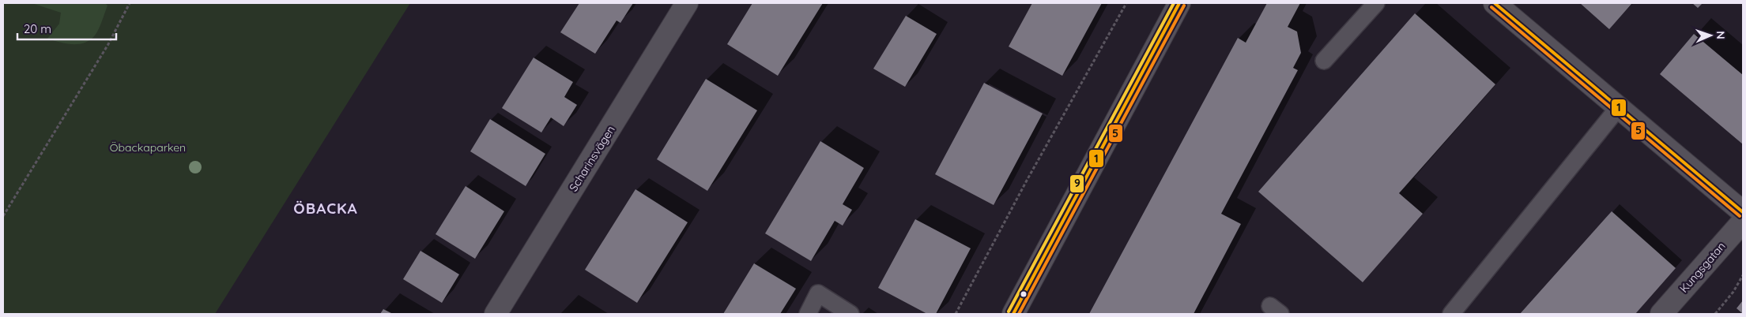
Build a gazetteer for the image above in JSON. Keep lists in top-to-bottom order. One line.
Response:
{"streets":{"street":["Scharinsvägen","Kungsgatan"]},"districts":["ÖBACKA"],"parks":["Öbackaparken"],"lines":["transit line 1","transit line 9","transit line 5"],"scale_bar":"20 m","north":"right"}
